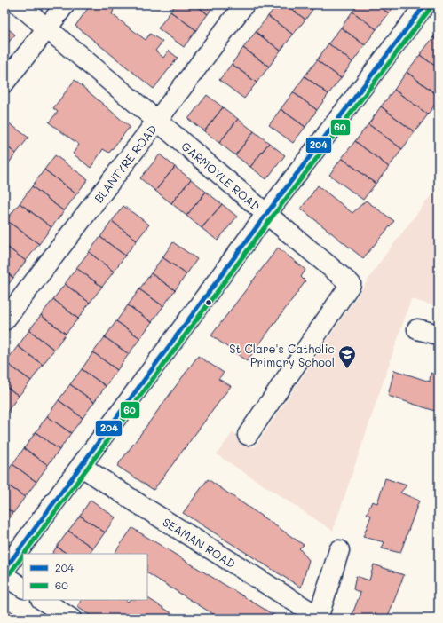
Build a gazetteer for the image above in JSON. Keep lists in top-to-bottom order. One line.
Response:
{"streets":{"street":["BLANTYRE ROAD","GARMOYLE ROAD","SEAMAN ROAD"]},"crossings":[["BLANTYRE ROAD","GARMOYLE ROAD"]],"places":{"school or university":["St Clare's Catholic Primary School"]},"lines":["transit line 204","transit line 60"],"legend":["204","60"]}
